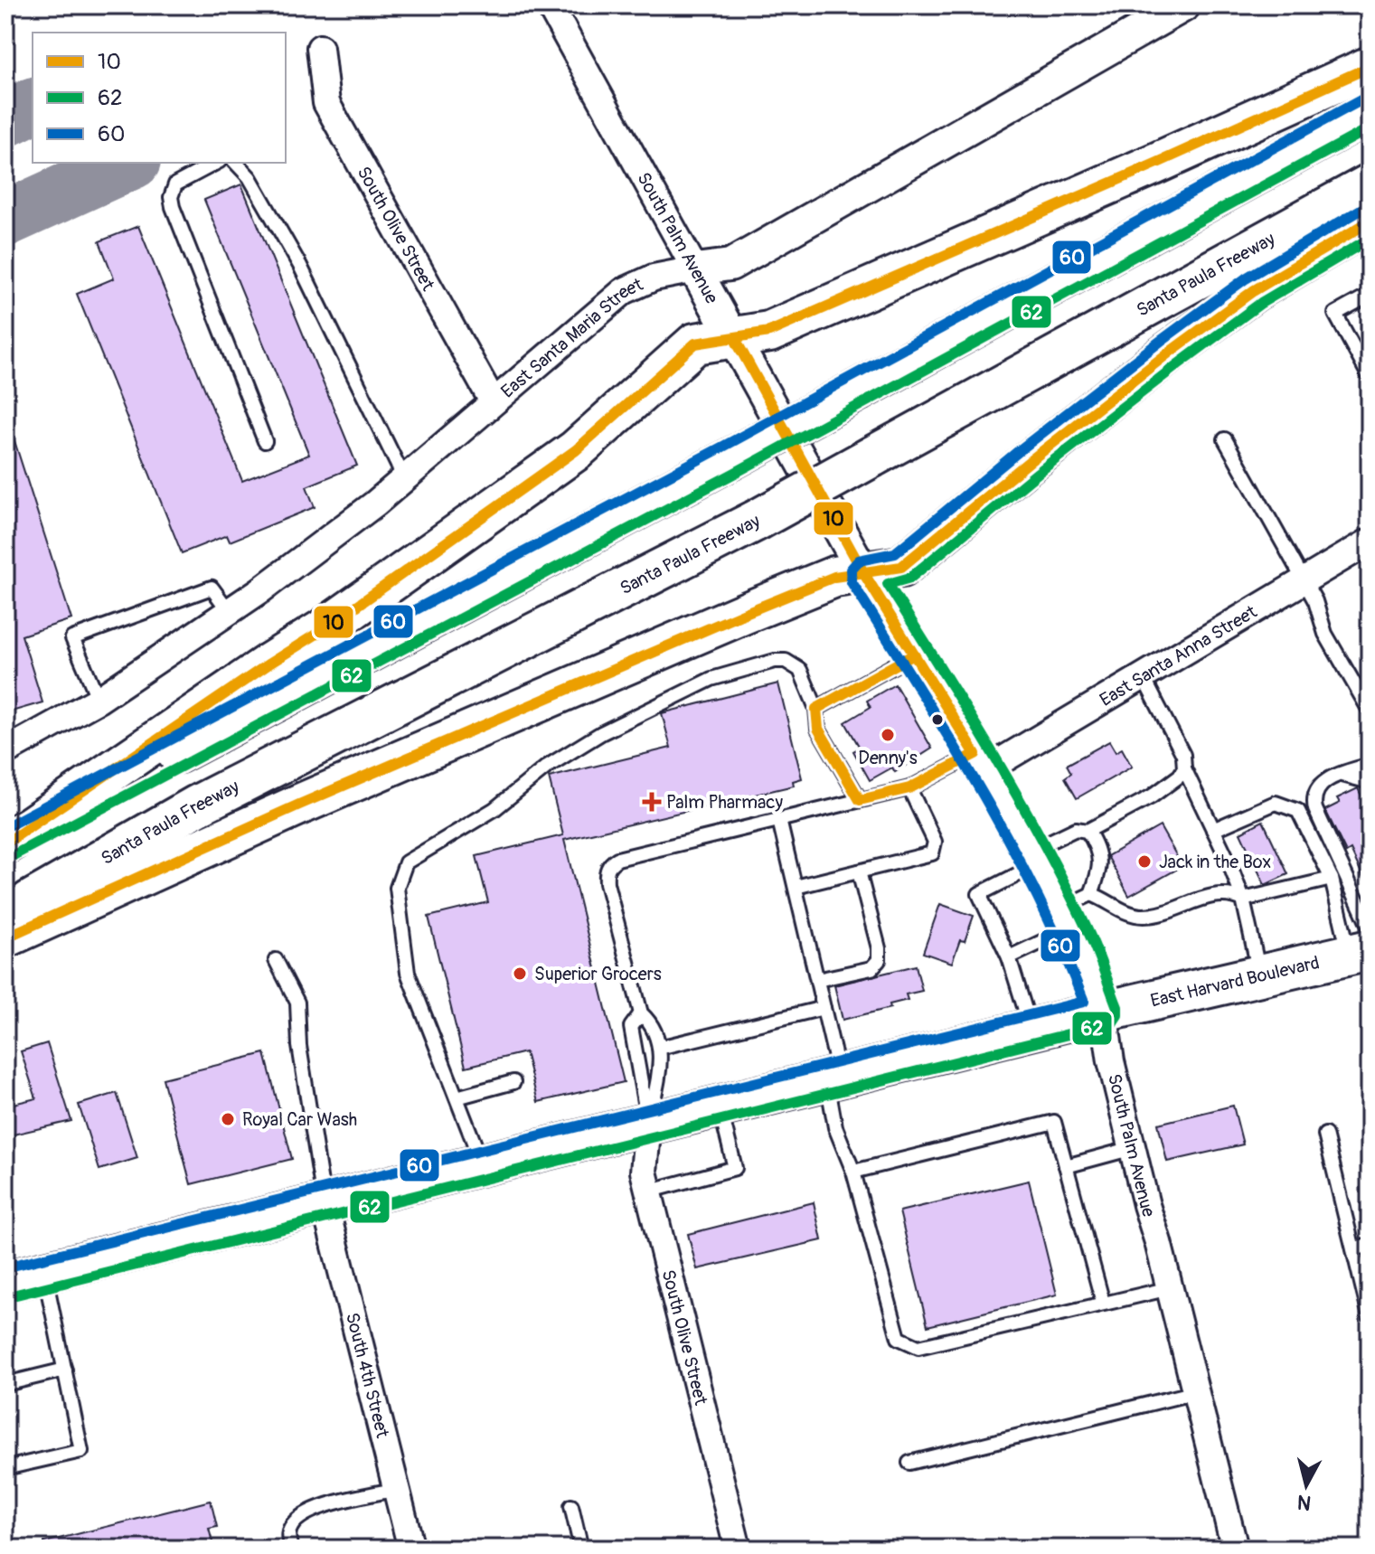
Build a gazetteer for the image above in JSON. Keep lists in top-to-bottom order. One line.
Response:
{"streets":{"main road":["Santa Paula Freeway","East Harvard Boulevard"],"street":["South Olive Street","South Palm Avenue","East Santa Maria Street","East Santa Anna Street","South 4th Street"]},"crossings":[["South Olive Street","East Santa Maria Street"],["South Olive Street","East Harvard Boulevard"],["South Palm Avenue","East Santa Maria Street"],["South Palm Avenue","East Santa Anna Street"],["South Palm Avenue","East Harvard Boulevard"],["East Harvard Boulevard","South 4th Street"]],"places":{"other":["Denny's","Jack in the Box","Superior Grocers","Royal Car Wash"],"health":["Palm Pharmacy"]},"lines":["transit line 10","transit line 60","transit line 62"],"legend":["10","62","60"],"north":"bottom"}
